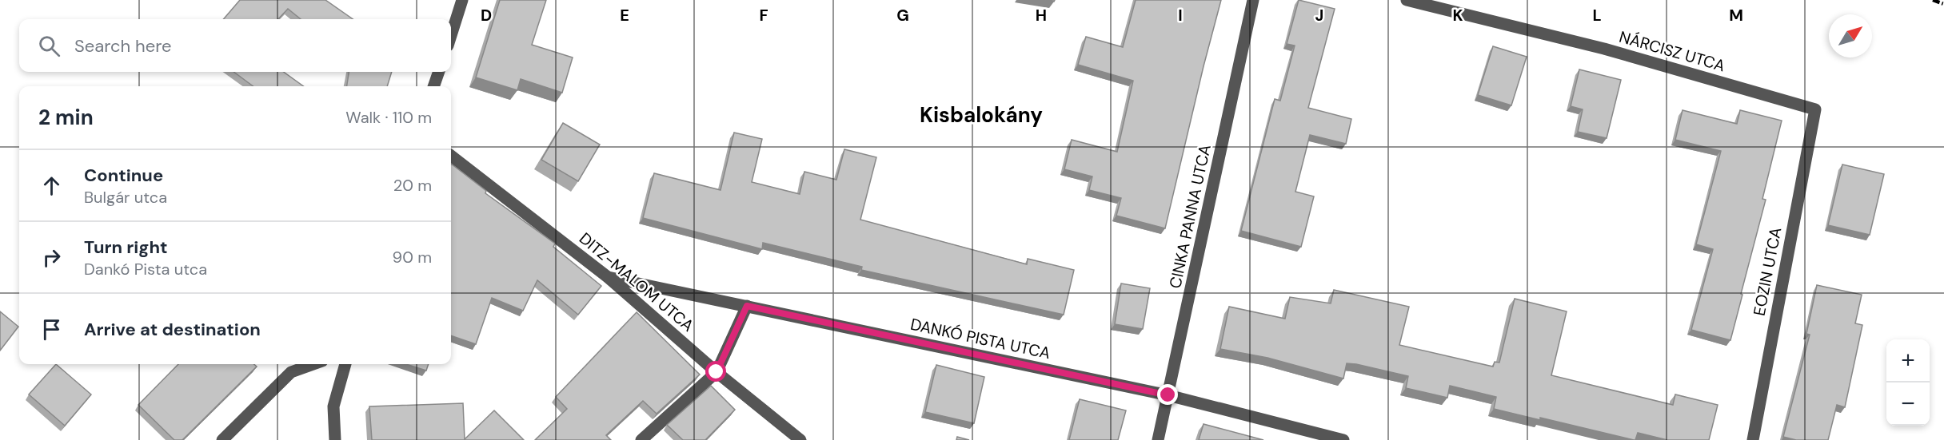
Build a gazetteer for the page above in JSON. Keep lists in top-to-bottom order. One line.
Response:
{"streets":{"street":["NÁRCISZ UTCA","CINKA PANNA UTCA","EOZIN UTCA","DITZ-MALOM UTCA","DANKÓ PISTA UTCA"]},"crossings":[["NÁRCISZ UTCA","EOZIN UTCA"],["CINKA PANNA UTCA","DANKÓ PISTA UTCA"],["DITZ-MALOM UTCA","DANKÓ PISTA UTCA"]],"districts":["Kisbalokány"],"north":"top right","page":{"search":"Search here","heading":["2 min","Walk · 110 m"],"list":[["Continue","Bulgár utca","20 m"],["Turn right","Dankó Pista utca","90 m"],"Arrive at destination"],"map_buttons":["+","−"]},"grid":{"columns":["D","E","F","G","H","I","J","K","L","M"]}}
